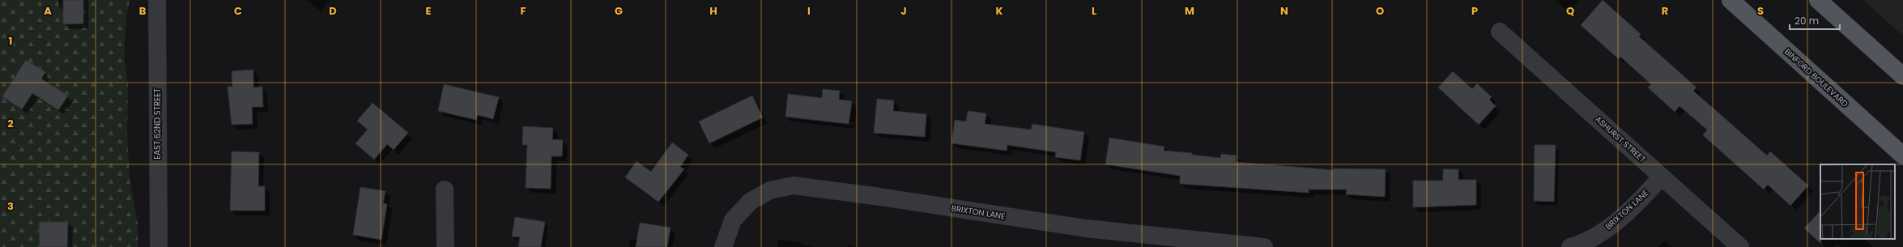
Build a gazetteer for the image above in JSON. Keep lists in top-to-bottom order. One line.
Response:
{"streets":{"main road":["BINFORD BOULEVARD"],"street":["EAST 62ND STREET","ASHURST STREET","BRIXTON LANE"]},"crossings":[["ASHURST STREET","BRIXTON LANE"]],"scale_bar":"20 m","grid":{"columns":["A","B","C","D","E","F","G","H","I","J","K","L","M","N","O","P","Q","R","S"],"rows":["1","2","3"]}}
